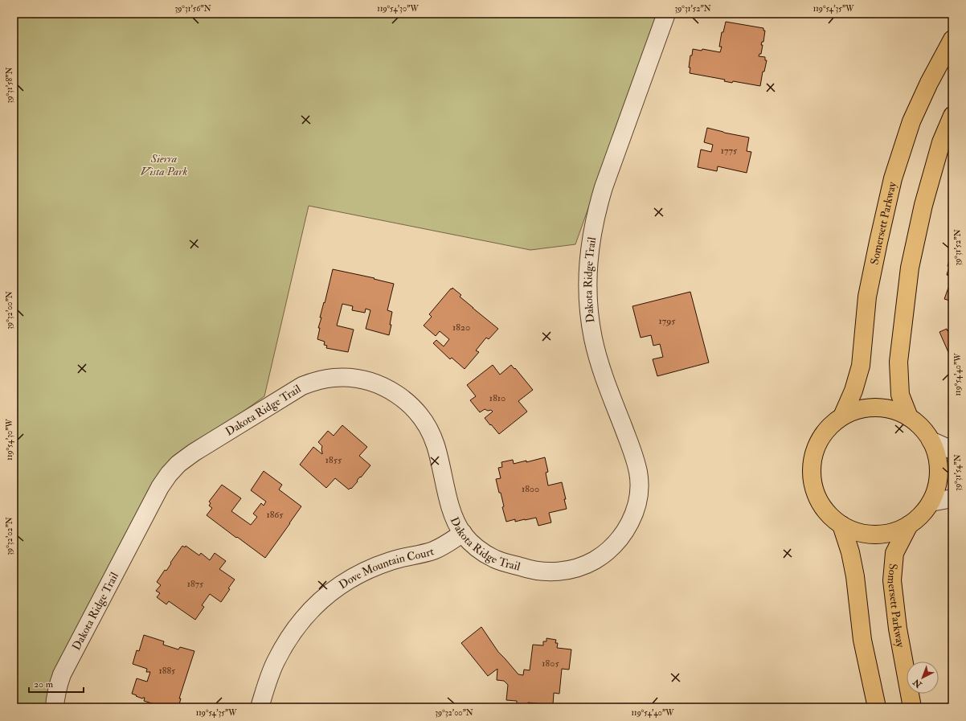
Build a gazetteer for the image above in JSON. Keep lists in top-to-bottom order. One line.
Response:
{"streets":{"main road":["Somersett Parkway"],"street":["Dakota Ridge Trail","Dove Mountain Court"]},"crossings":[["Dakota Ridge Trail","Dove Mountain Court"]],"parks":["Sierra Vista Park"],"house_numbers":["1775","1795","1820","1810","1855","1800","1865","1875","1805","1885"],"scale_bar":"20 m","north":"bottom left","coordinates":["39°31'56\"N","119°54'30\"W","39°31'52\"N","119°54'35\"W","39°31'58\"N","39°32'00\"N","119°54'40\"W","39°31'54\"N","39°32'02\"N"]}
